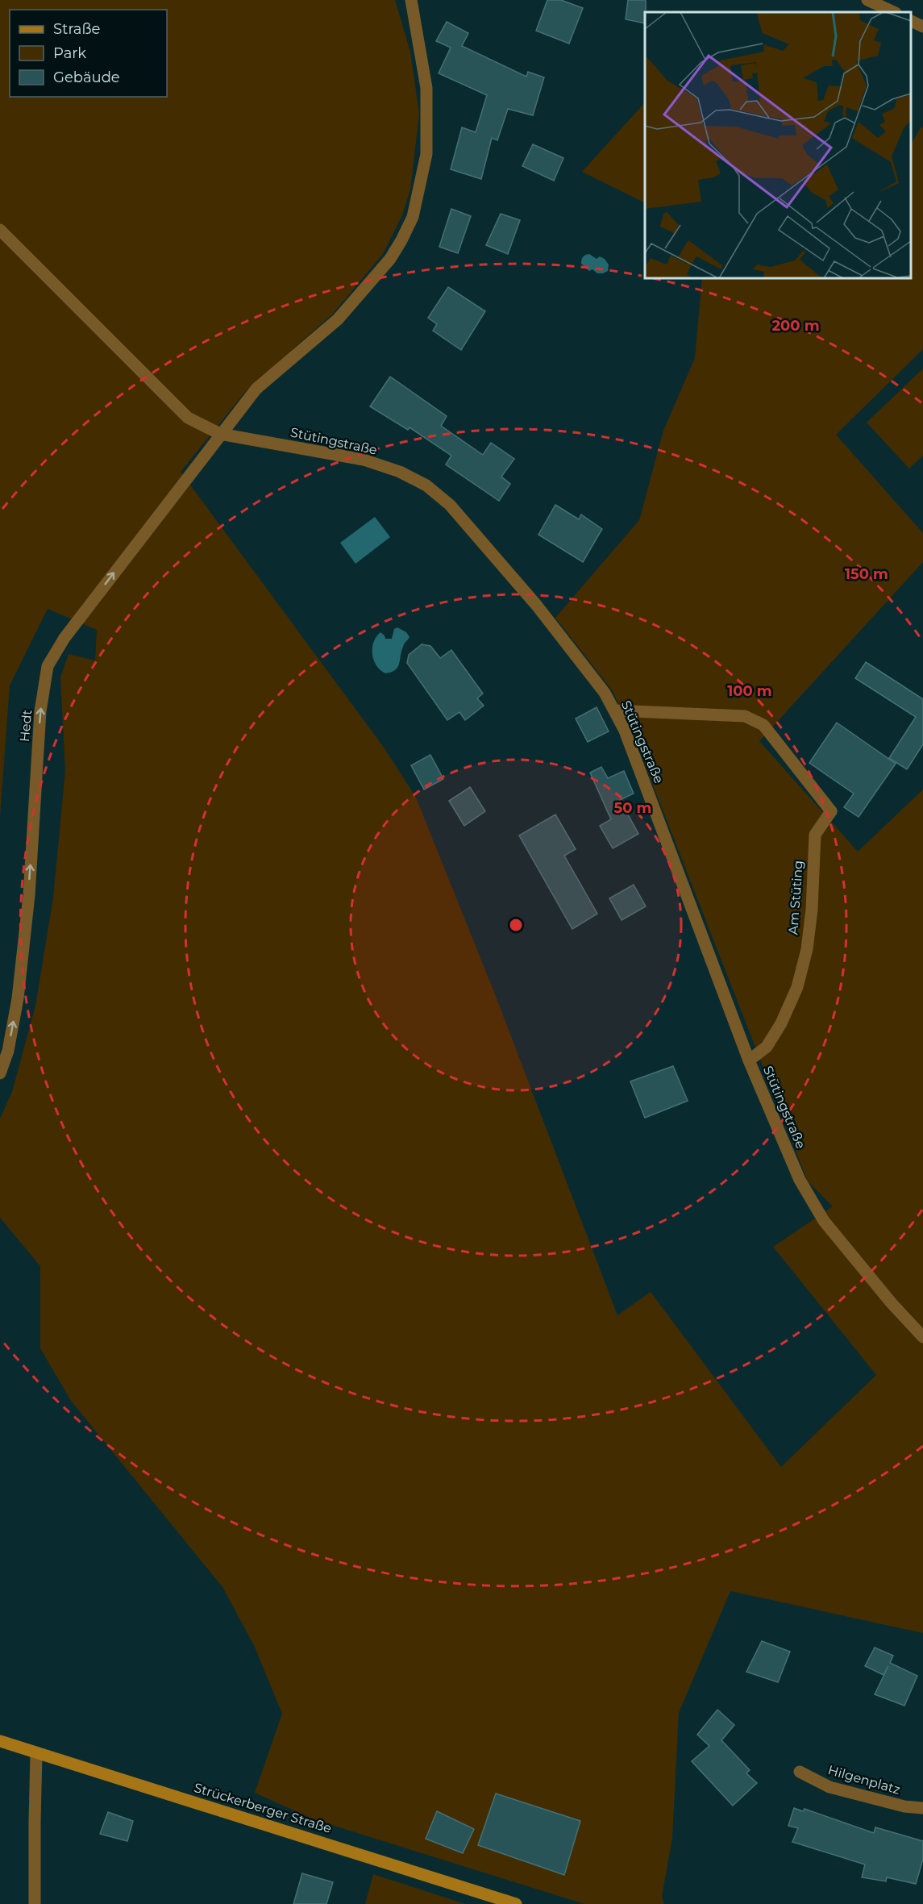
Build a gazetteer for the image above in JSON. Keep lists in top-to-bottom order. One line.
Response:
{"streets":{"main road":["Strückerberger Straße"],"street":["Stütingstraße","Hedt","Am Stüting","Hilgenplatz"]},"crossings":[["Stütingstraße","Hedt"],["Stütingstraße","Am Stüting"]],"one_way":["Hedt"],"legend":["Straße","Park","Gebäude"],"rings":["200 m","150 m","100 m","50 m"]}
